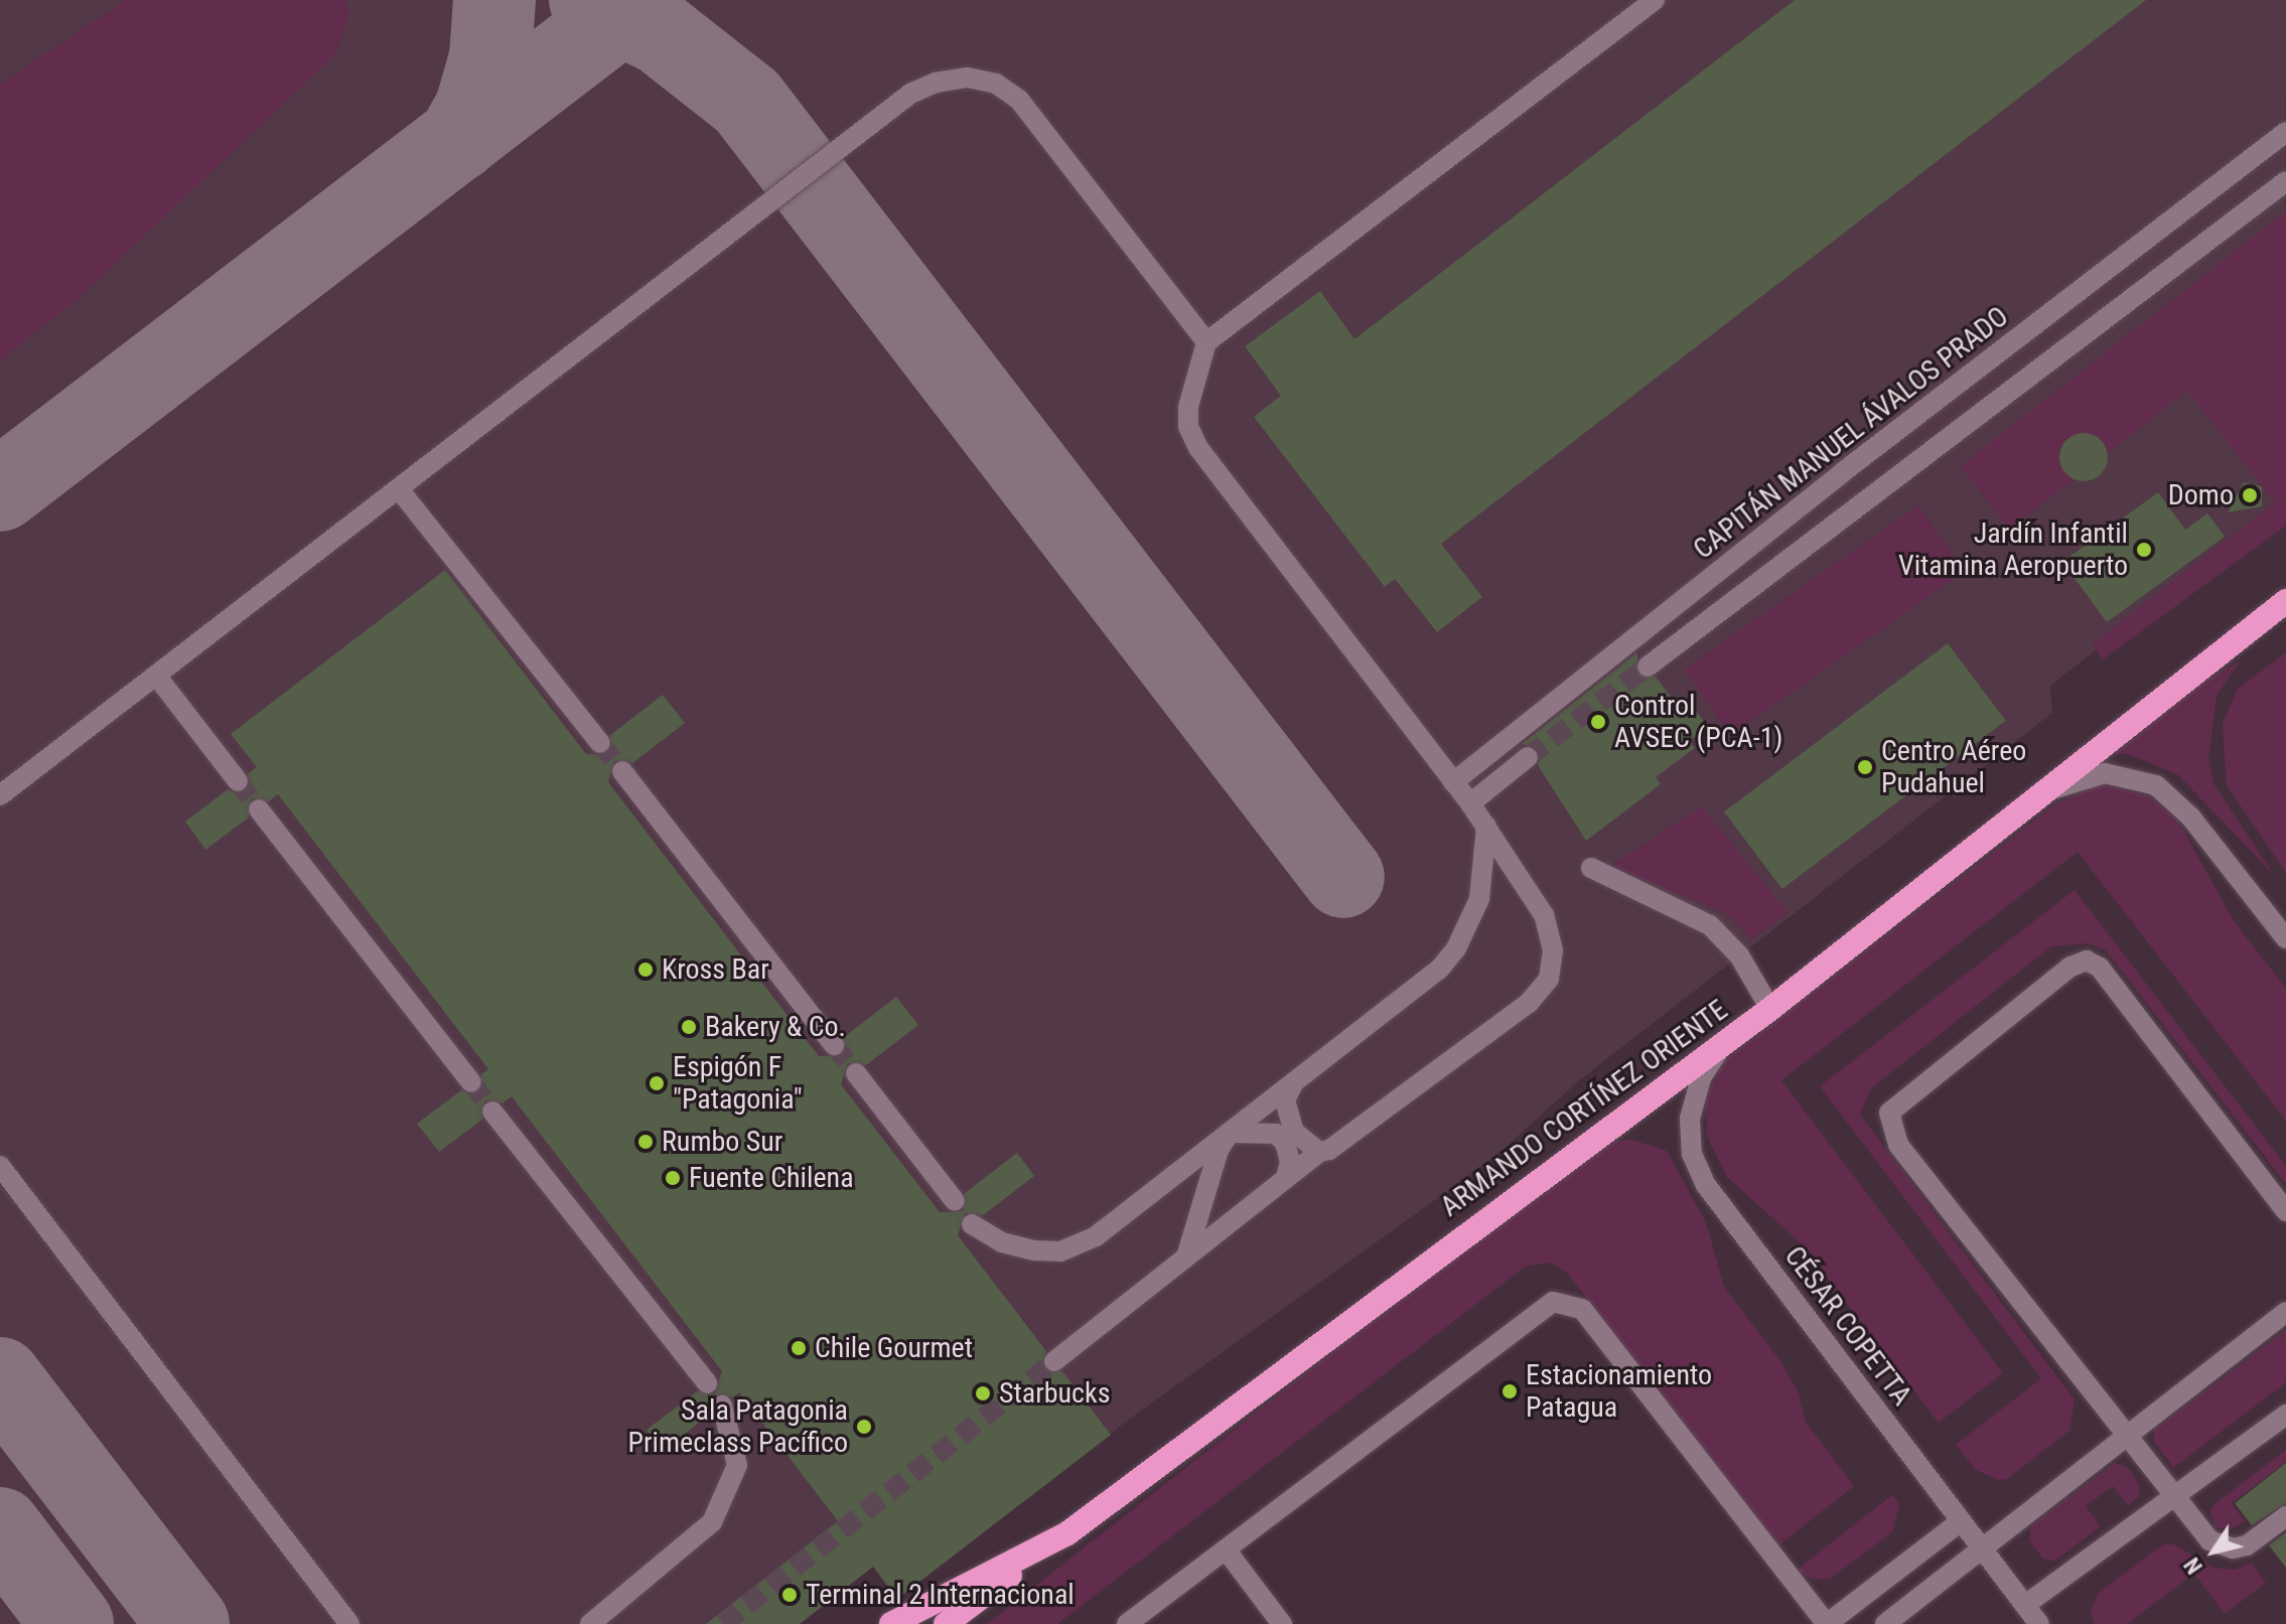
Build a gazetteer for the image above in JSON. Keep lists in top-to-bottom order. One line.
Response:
{"streets":{"highway":["ARMANDO CORTÍNEZ ORIENTE"],"street":["CAPITÁN MANUEL ÁVALOS PRADO","CÉSAR COPETTA"]},"crossings":[["ARMANDO CORTÍNEZ ORIENTE","CÉSAR COPETTA"]],"places":["Domo","Jardín Infantil Vitamina Aeropuerto","Control AVSEC (PCA-1)","Centro Aéreo Pudahuel","Kross Bar","Bakery & Co.","Espigón F \"Patagonia\"","Rumbo Sur","Fuente Chilena","Chile Gourmet","Estacionamiento Patagua","Starbucks","Sala Patagonia Primeclass Pacífico","Terminal 2 Internacional"],"north":"bottom left"}
